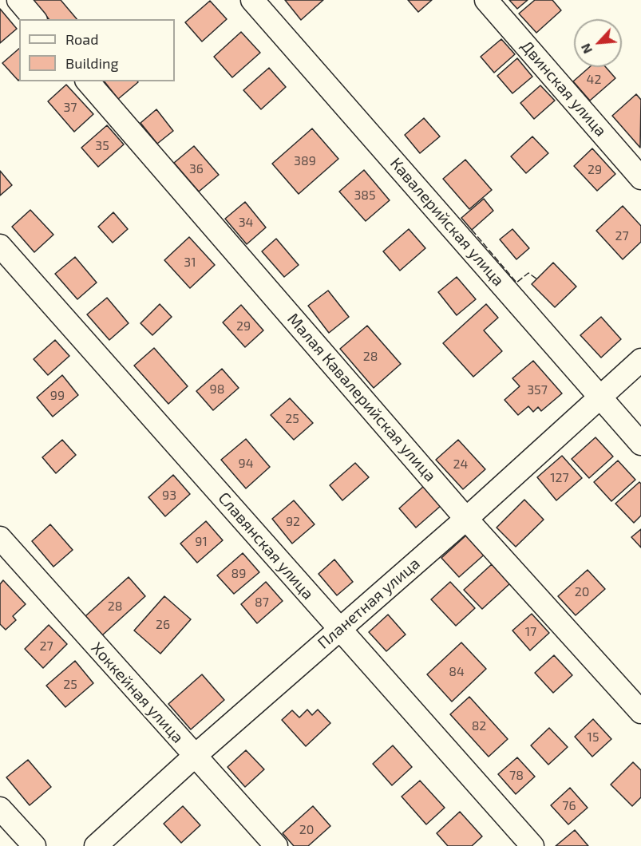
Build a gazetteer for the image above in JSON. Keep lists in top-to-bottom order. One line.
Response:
{"streets":{"street":["Двинская улица","Кавалерийская улица","Малая Кавалерийская улица","Славянская улица","Планетная улица","Хоккейная улица"]},"crossings":[["Кавалерийская улица","Планетная улица"],["Малая Кавалерийская улица","Планетная улица"],["Славянская улица","Планетная улица"],["Планетная улица","Хоккейная улица"]],"house_numbers":["42","37","35","389","36","29","385","34","27","31","29","28","98","357","99","25","94","24","127","93","92","91","89","20","87","28","26","17","27","84","25","82","15","78","76","20"],"legend":["Road","Building"],"north":"bottom left"}
